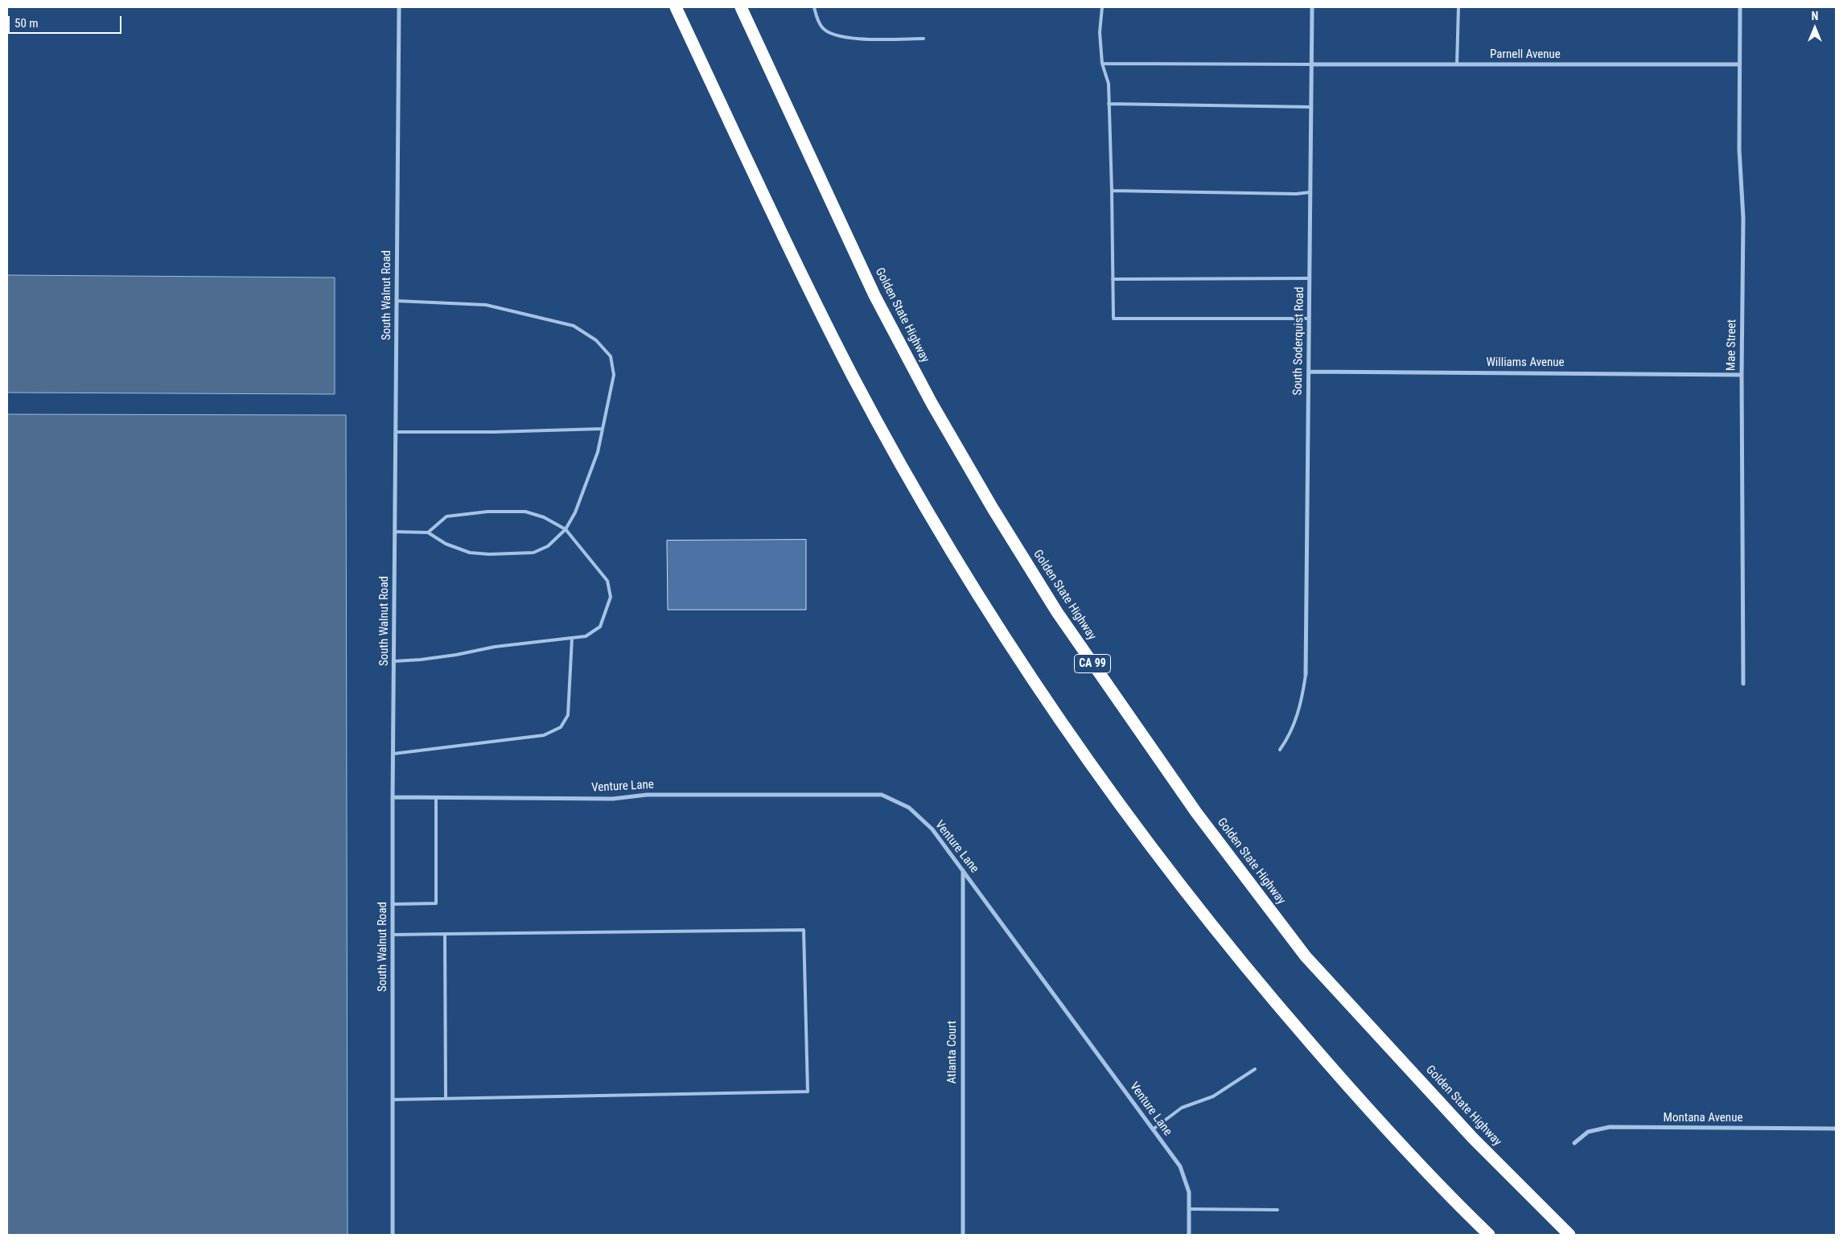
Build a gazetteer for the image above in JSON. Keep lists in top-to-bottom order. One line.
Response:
{"streets":{"highway":["Golden State Highway","CA 99"],"street":["Parnell Avenue","South Walnut Road","South Soderquist Road","Mae Street","Williams Avenue","Venture Lane","Atlanta Court","Montana Avenue"]},"crossings":[["Parnell Avenue","South Soderquist Road"],["Parnell Avenue","Mae Street"],["South Walnut Road","Venture Lane"],["South Soderquist Road","Williams Avenue"],["Mae Street","Williams Avenue"],["Venture Lane","Atlanta Court"]],"scale_bar":"50 m","north":"top"}
